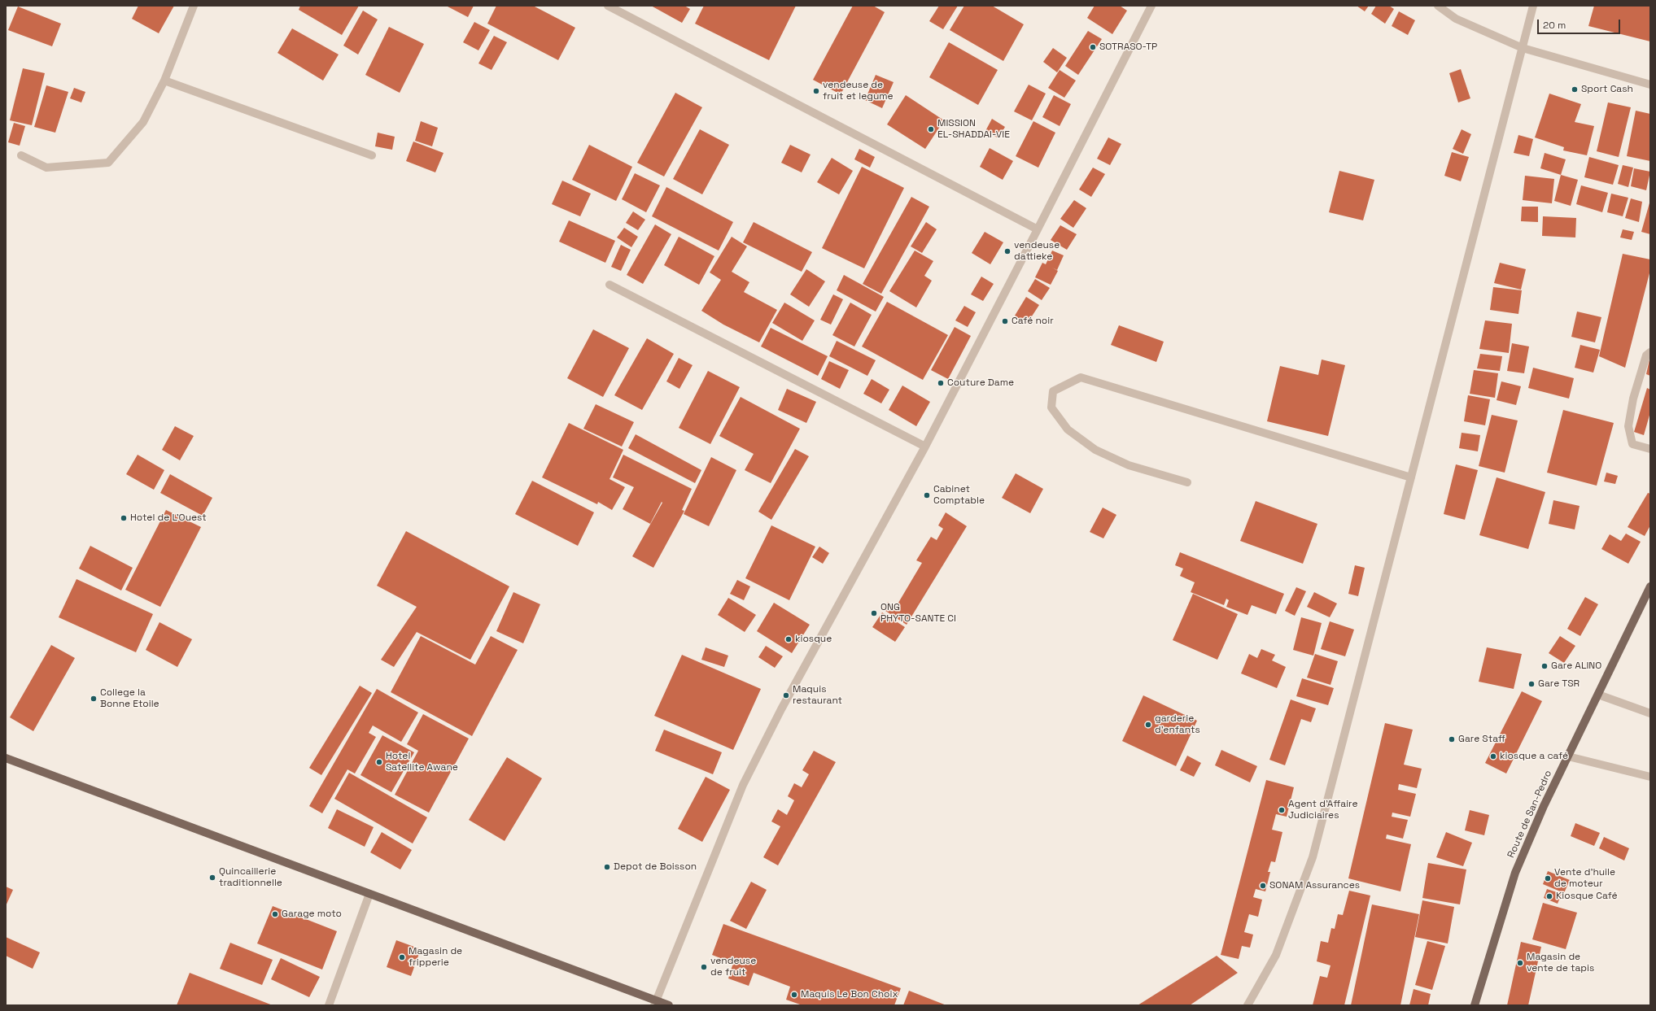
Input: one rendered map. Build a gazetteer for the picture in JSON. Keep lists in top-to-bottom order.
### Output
{
  "streets": {
    "main road": ["Route de San-Pedro"]
  },
  "places": [
    "SOTRASO-TP",
    "Sport Cash",
    "vendeuse de fruit et legume",
    "MISSION EL-SHADDAI-VIE",
    "vendeuse dattieke",
    "Café noir",
    "Couture Dame",
    "Cabinet Comptable",
    "Hotel de L'Ouest",
    "ONG PHYTO-SANTE CI",
    "kiosque",
    "Gare ALINO",
    "Gare TSR",
    "Maquis restaurant",
    "College la Bonne Etoile",
    "garderie d'enfants",
    "Gare Staff",
    "kiosque a café",
    "Hotel Satellite Awane",
    "Agent d'Affaire Judiciaires",
    "Depot de Boisson",
    "Quincaillerie traditionnelle",
    "Vente d'huile de moteur",
    "SONAM Assurances",
    "Kiosque Café",
    "Garage moto",
    "Magasin de fripperie",
    "Magasin de vente de tapis",
    "vendeuse de fruit",
    "Maquis Le Bon Choix"
  ],
  "scale_bar": "20 m"
}
